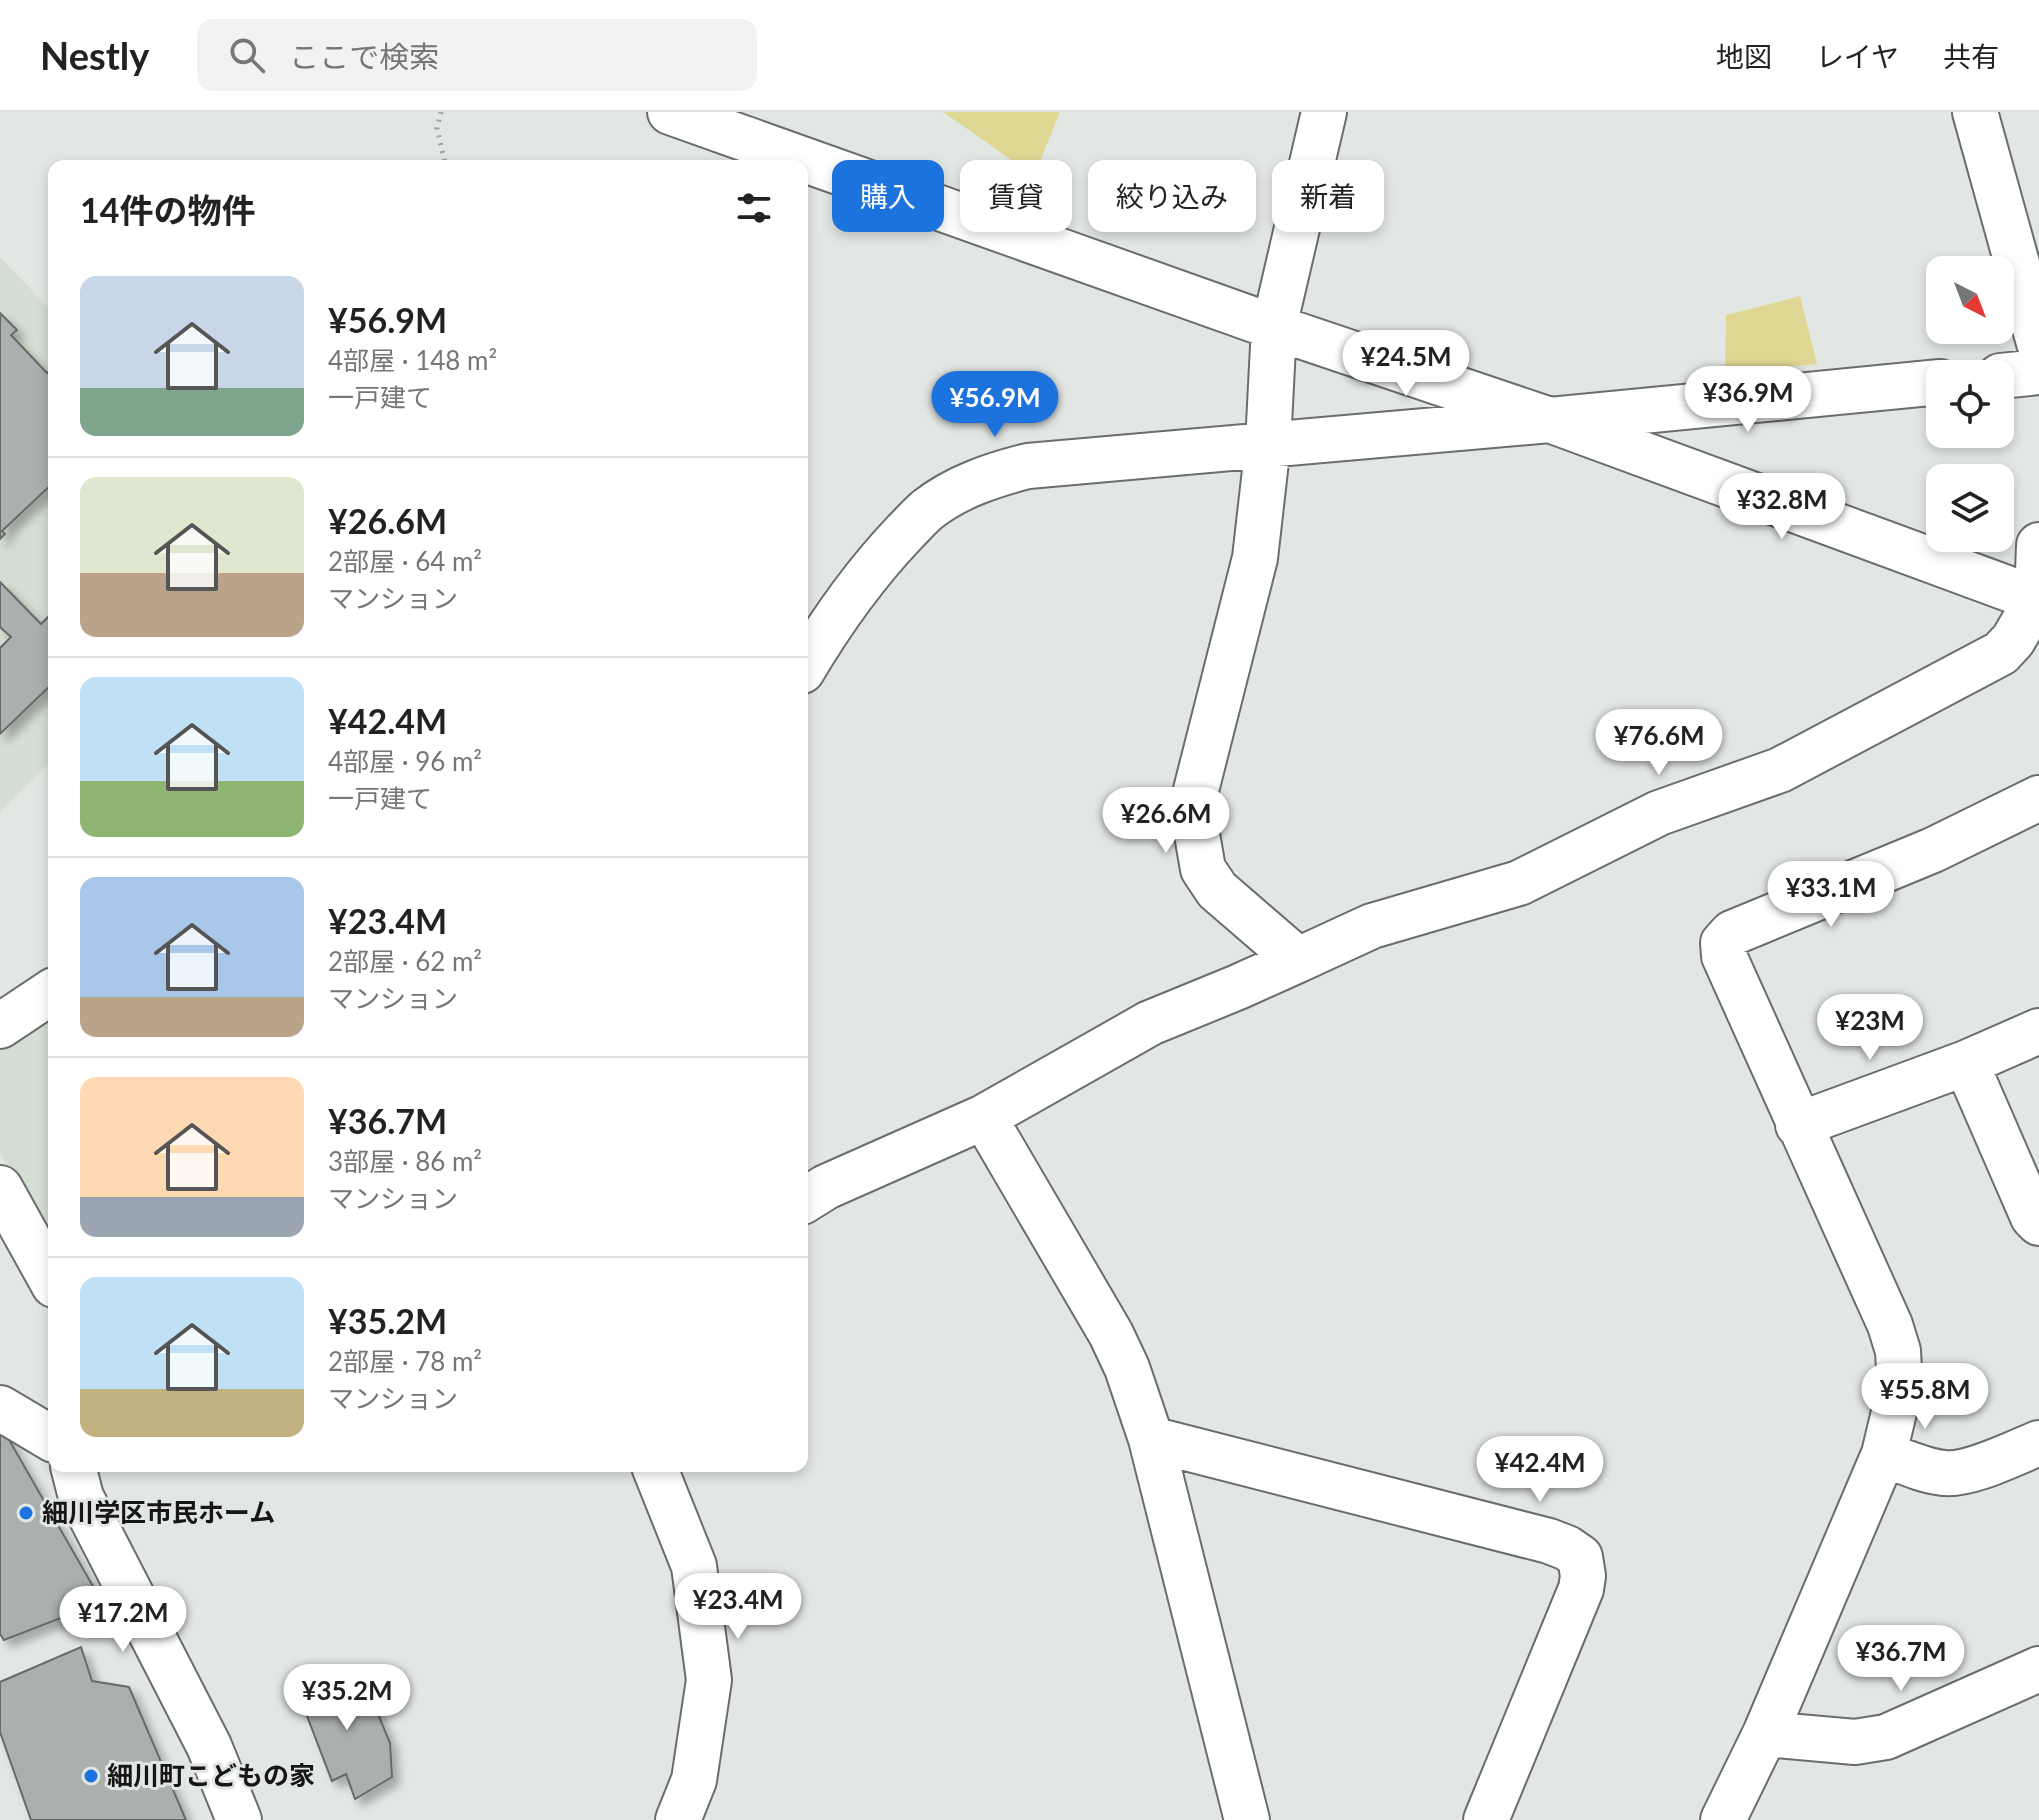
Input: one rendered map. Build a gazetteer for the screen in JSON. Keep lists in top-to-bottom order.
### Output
{
  "places": ["細川学区市民ホーム", "細川町こどもの家"],
  "north": "bottom right",
  "page": {
    "header": "Nestly",
    "search": "ここで検索",
    "nav": ["地図", "レイヤ", "共有"],
    "chip": [
      "購入",
      "賃貸",
      "絞り込み",
      "新着"
    ],
    "heading": "14件の物件",
    "list": [
      {
        "name": "¥56.9M",
        "note": "4部屋 · 148 m² · 一戸建て"
      },
      {
        "name": "¥26.6M",
        "note": "2部屋 · 64 m² · マンション"
      },
      {
        "name": "¥42.4M",
        "note": "4部屋 · 96 m² · 一戸建て"
      },
      {
        "name": "¥23.4M",
        "note": "2部屋 · 62 m² · マンション"
      },
      {
        "name": "¥36.7M",
        "note": "3部屋 · 86 m² · マンション"
      },
      {
        "name": "¥35.2M",
        "note": "2部屋 · 78 m² · マンション"
      }
    ],
    "price": [
      "¥24.5M",
      "¥36.9M",
      "¥56.9M",
      "¥32.8M",
      "¥76.6M",
      "¥26.6M",
      "¥33.1M",
      "¥23M",
      "¥55.8M",
      "¥42.4M",
      "¥23.4M",
      "¥17.2M",
      "¥36.7M",
      "¥35.2M"
    ]
  }
}
